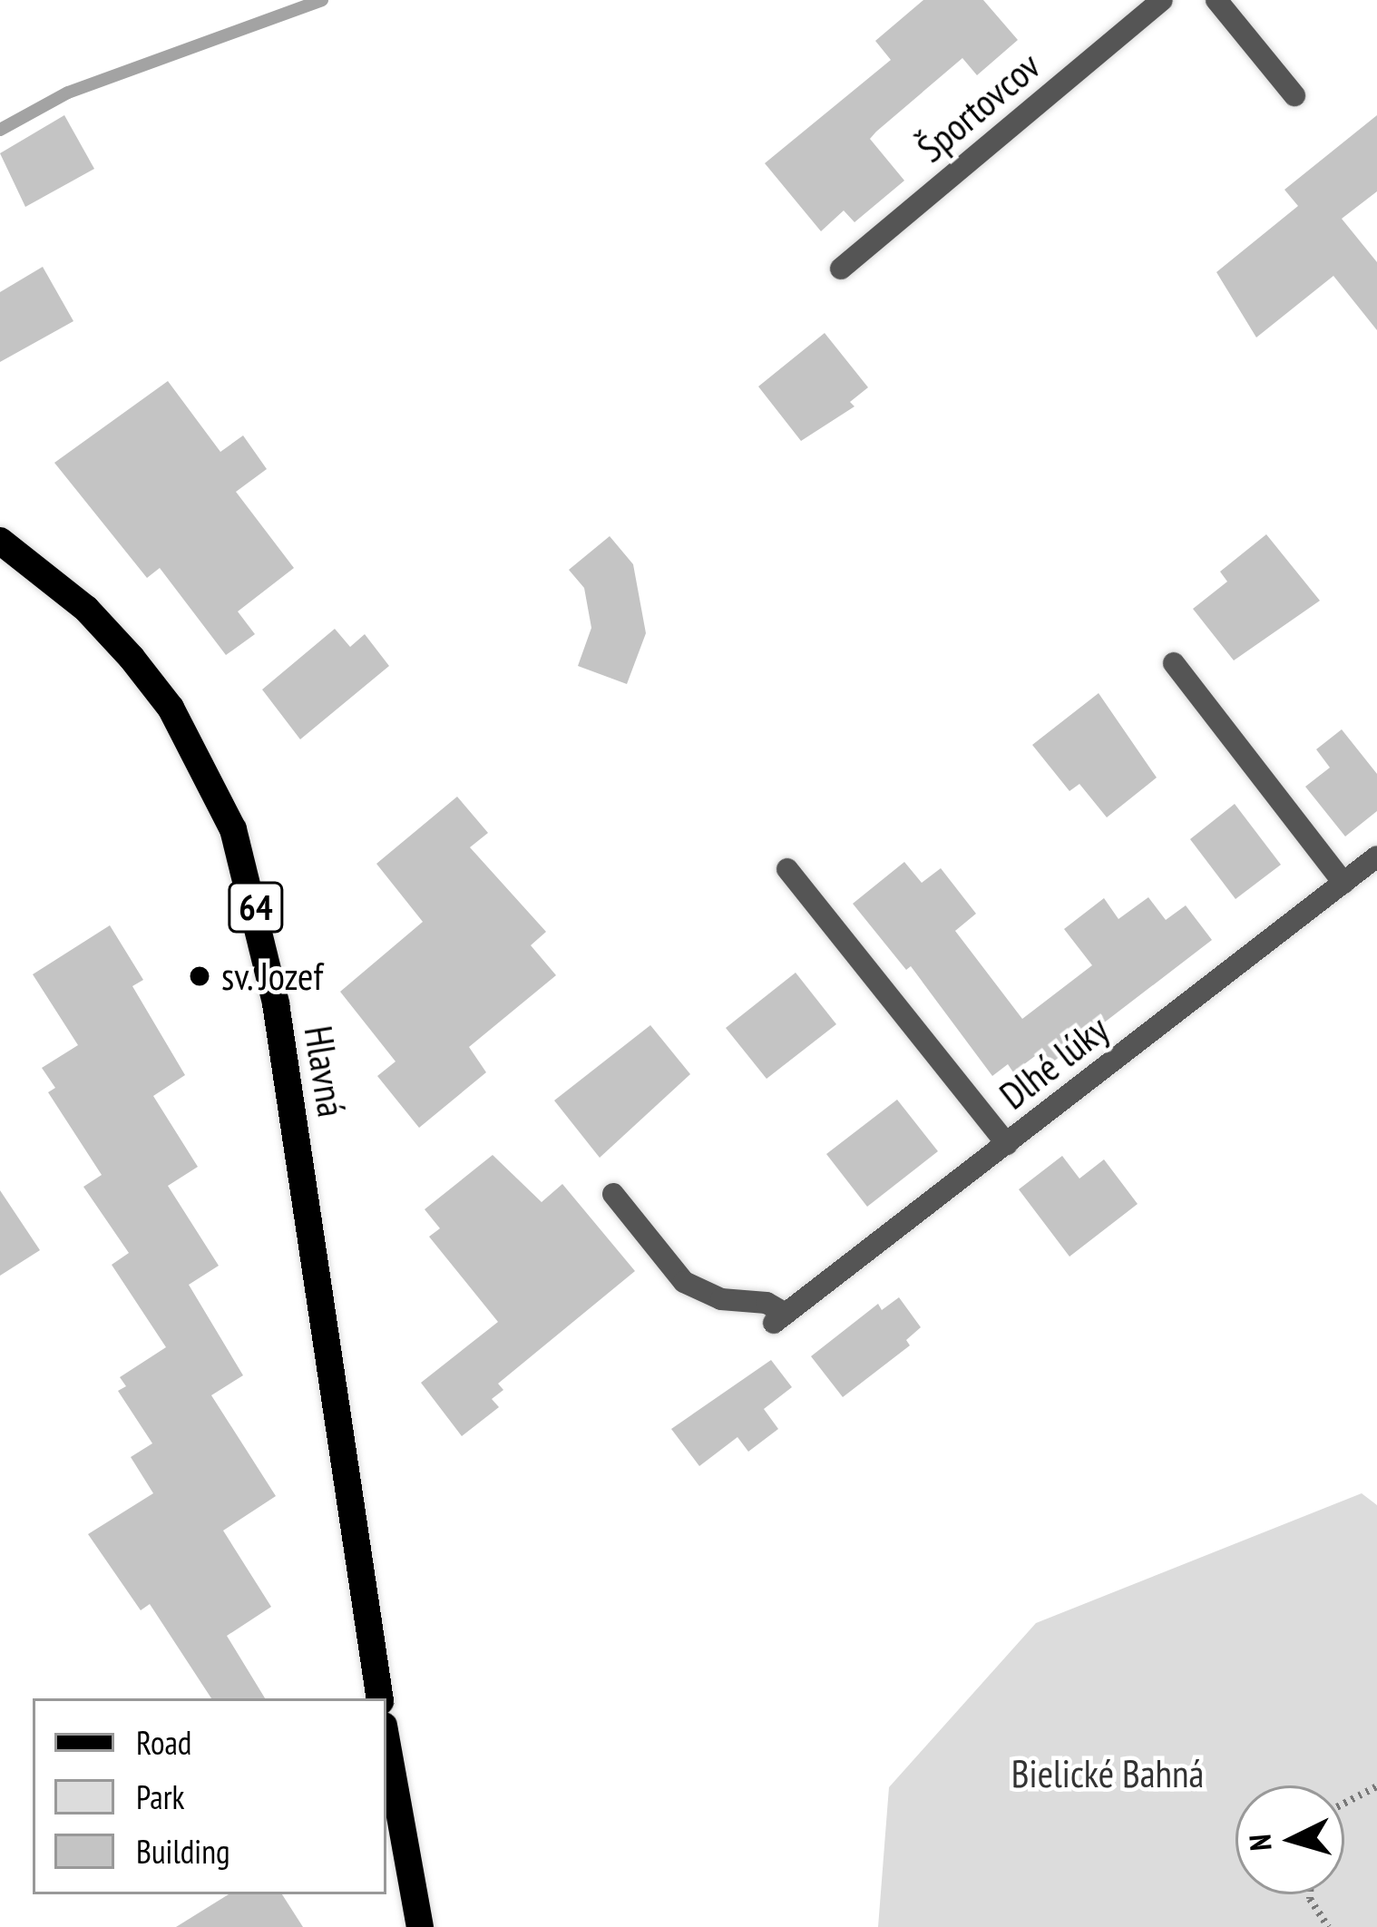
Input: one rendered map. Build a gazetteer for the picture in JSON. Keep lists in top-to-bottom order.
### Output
{
  "streets": {
    "main road": ["64", "Hlavná"],
    "street": ["Športovcov", "Dlhé lúky"]
  },
  "parks": ["Bielické Bahná"],
  "places": ["sv. Jozef"],
  "legend": ["Road", "Park", "Building"],
  "north": "left"
}
